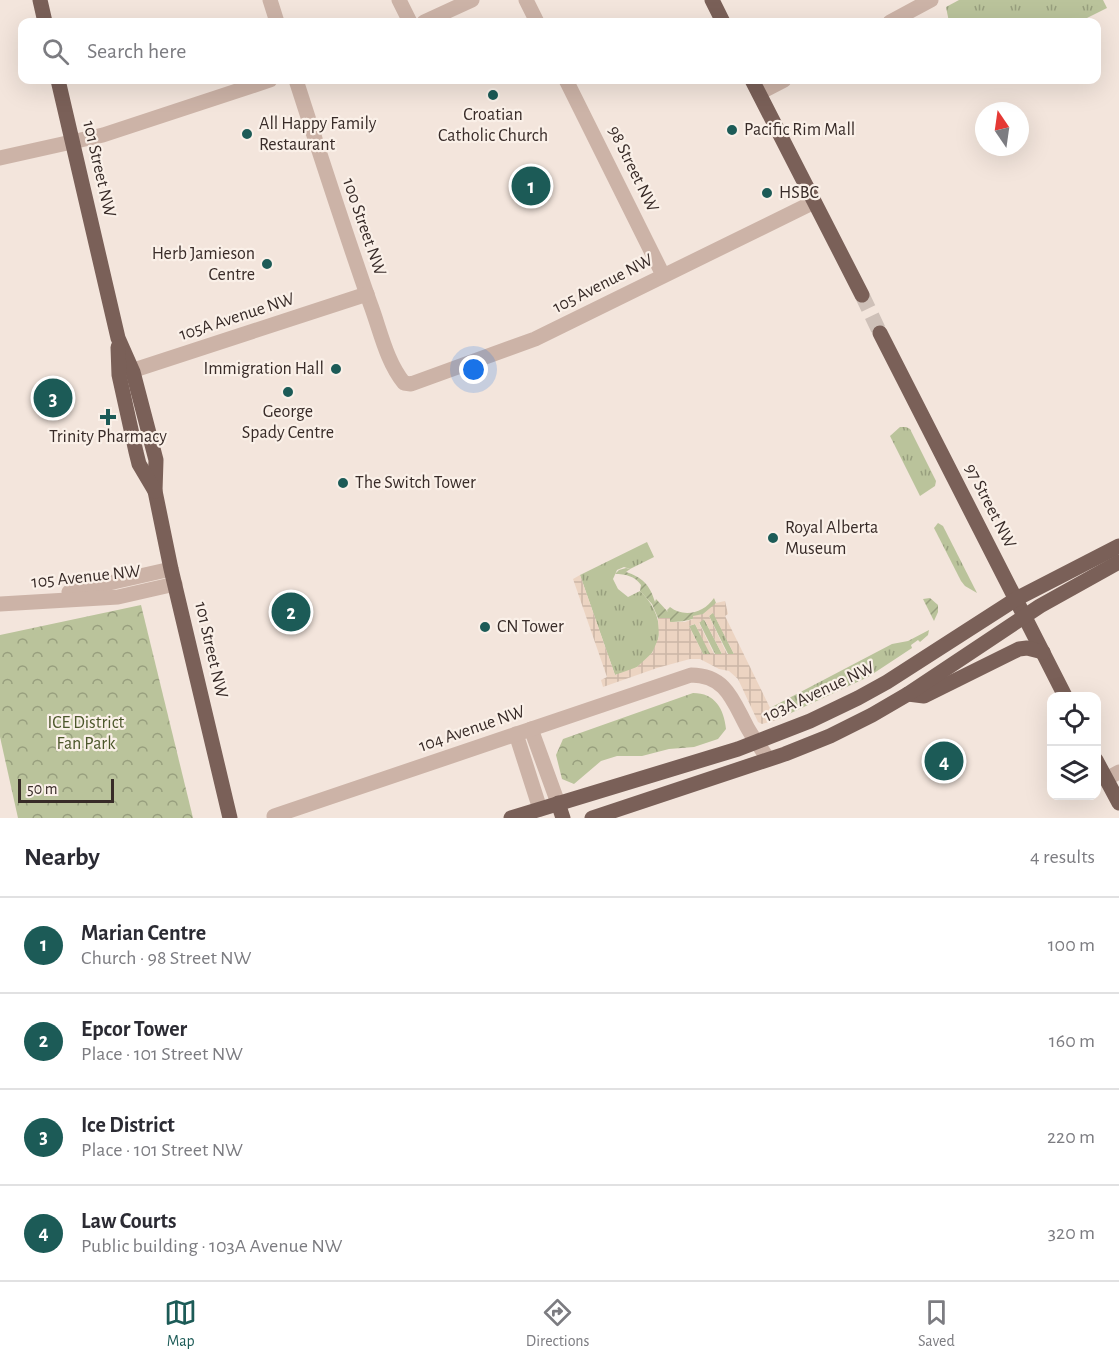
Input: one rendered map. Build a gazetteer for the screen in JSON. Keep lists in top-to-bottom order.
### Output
{
  "streets": {
    "main road": ["101 Street NW", "97 Street NW", "103A Avenue NW"],
    "street": [
      "98 Street NW",
      "100 Street NW",
      "105 Avenue NW",
      "105A Avenue NW",
      "104 Avenue NW"
    ]
  },
  "crossings": [
    ["101 Street NW", "105 Avenue NW"],
    ["101 Street NW", "105A Avenue NW"],
    ["98 Street NW", "105 Avenue NW"],
    ["100 Street NW", "105 Avenue NW"],
    ["100 Street NW", "105A Avenue NW"],
    ["97 Street NW", "103A Avenue NW"],
    ["103A Avenue NW", "104 Avenue NW"]
  ],
  "parks": ["ICE District Fan Park"],
  "places": {
    "other": [
      "Croatian Catholic Church",
      "Pacific Rim Mall",
      "All Happy Family Restaurant",
      "HSBC",
      "Herb Jamieson Centre",
      "Immigration Hall",
      "George Spady Centre",
      "The Switch Tower",
      "Royal Alberta Museum",
      "CN Tower"
    ],
    "health": ["Trinity Pharmacy"]
  },
  "scale_bar": "50 m",
  "north": "top",
  "page": {
    "search": "Search here",
    "pins": [
      "1",
      "3",
      "2",
      "4"
    ],
    "scale": "50 m",
    "heading": ["Nearby", "4 results"],
    "list": [
      {
        "mark": "1",
        "name": "Marian Centre",
        "note": "Church · 98 Street NW",
        "value": "100 m"
      },
      {
        "mark": "2",
        "name": "Epcor Tower",
        "note": "Place · 101 Street NW",
        "value": "160 m"
      },
      {
        "mark": "3",
        "name": "Ice District",
        "note": "Place · 101 Street NW",
        "value": "220 m"
      },
      {
        "mark": "4",
        "name": "Law Courts",
        "note": "Public building · 103A Avenue NW",
        "value": "320 m"
      }
    ],
    "nav": ["Map", "Directions", "Saved"]
  }
}
